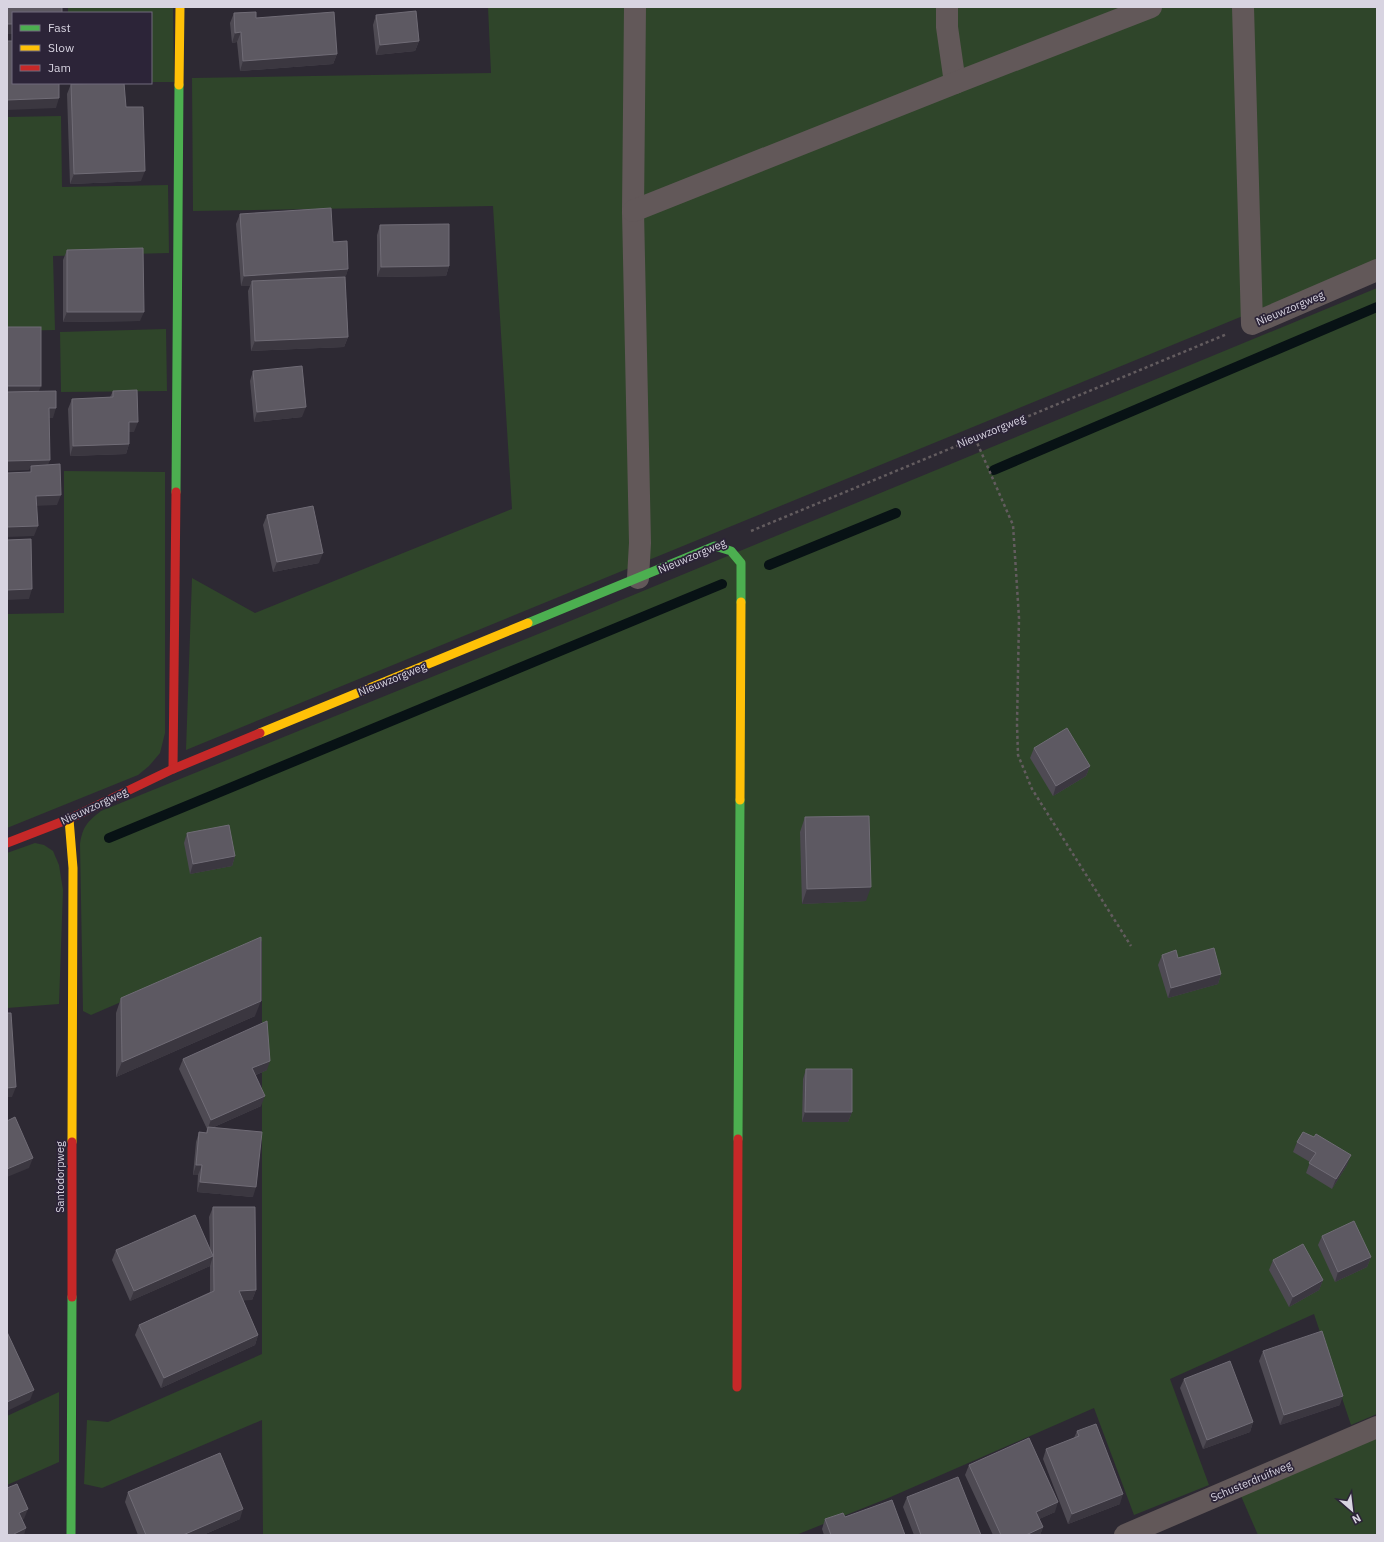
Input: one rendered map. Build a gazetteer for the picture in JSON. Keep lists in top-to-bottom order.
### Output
{
  "streets": {
    "street": ["Nieuwzorgweg", "Santodorpweg", "Schusterdruifweg"]
  },
  "crossings": [
    ["Nieuwzorgweg", "Santodorpweg"]
  ],
  "legend": ["Fast", "Slow", "Jam"],
  "north": "bottom right"
}
